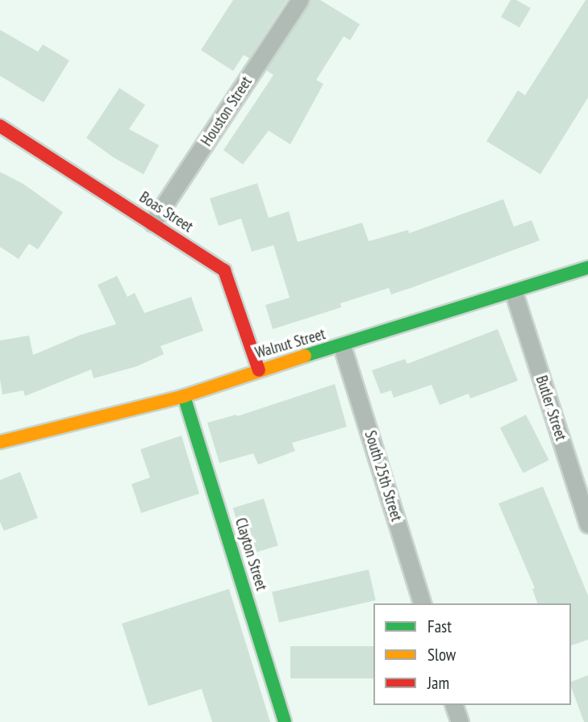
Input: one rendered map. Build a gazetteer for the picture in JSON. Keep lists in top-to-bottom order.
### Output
{
  "streets": {
    "street": [
      "Houston Street",
      "Boas Street",
      "Walnut Street",
      "Butler Street",
      "South 25th Street",
      "Clayton Street"
    ]
  },
  "crossings": [
    ["Houston Street", "Boas Street"],
    ["Boas Street", "Walnut Street"],
    ["Walnut Street", "Butler Street"],
    ["Walnut Street", "South 25th Street"],
    ["Walnut Street", "Clayton Street"]
  ],
  "legend": ["Fast", "Slow", "Jam"]
}
